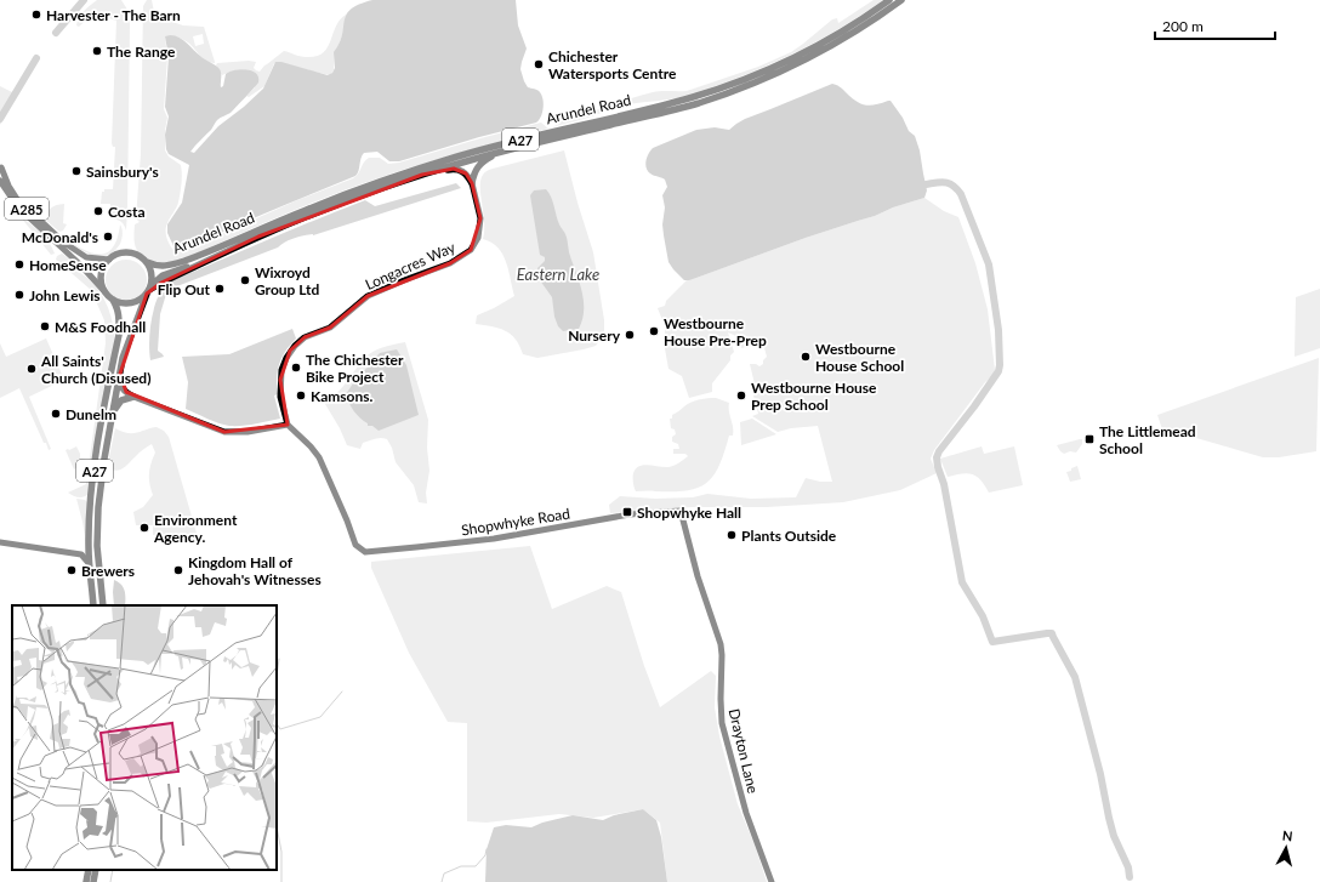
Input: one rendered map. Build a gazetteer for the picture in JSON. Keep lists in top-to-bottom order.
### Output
{
  "streets": {
    "highway": ["Arundel Road", "A27"],
    "main road": [
      "A285",
      "Longacres Way",
      "Shopwhyke Road",
      "Drayton Lane"
    ]
  },
  "crossings": [
    ["Arundel Road", "A27"],
    ["Arundel Road", "A285"],
    ["A27", "A285"],
    ["Longacres Way", "Shopwhyke Road"],
    ["Shopwhyke Road", "Drayton Lane"]
  ],
  "water": ["Eastern Lake"],
  "places": {
    "other": [
      "Harvester - The Barn",
      "The Range",
      "Chichester Watersports Centre",
      "Sainsbury's",
      "Costa",
      "McDonald's",
      "HomeSense",
      "Wixroyd Group Ltd",
      "Flip Out",
      "John Lewis",
      "M&S Foodhall",
      "Westbourne House Pre-Prep",
      "Nursery",
      "Westbourne House School",
      "The Chichester Bike Project",
      "All Saints' Church (Disused)",
      "Kamsons.",
      "Westbourne House Prep School",
      "Dunelm",
      "Environment Agency.",
      "Plants Outside",
      "Brewers",
      "Kingdom Hall of Jehovah's Witnesses"
    ],
    "transit": ["The Littlemead School", "Shopwhyke Hall"]
  },
  "scale_bar": "200 m",
  "north": "top"
}
